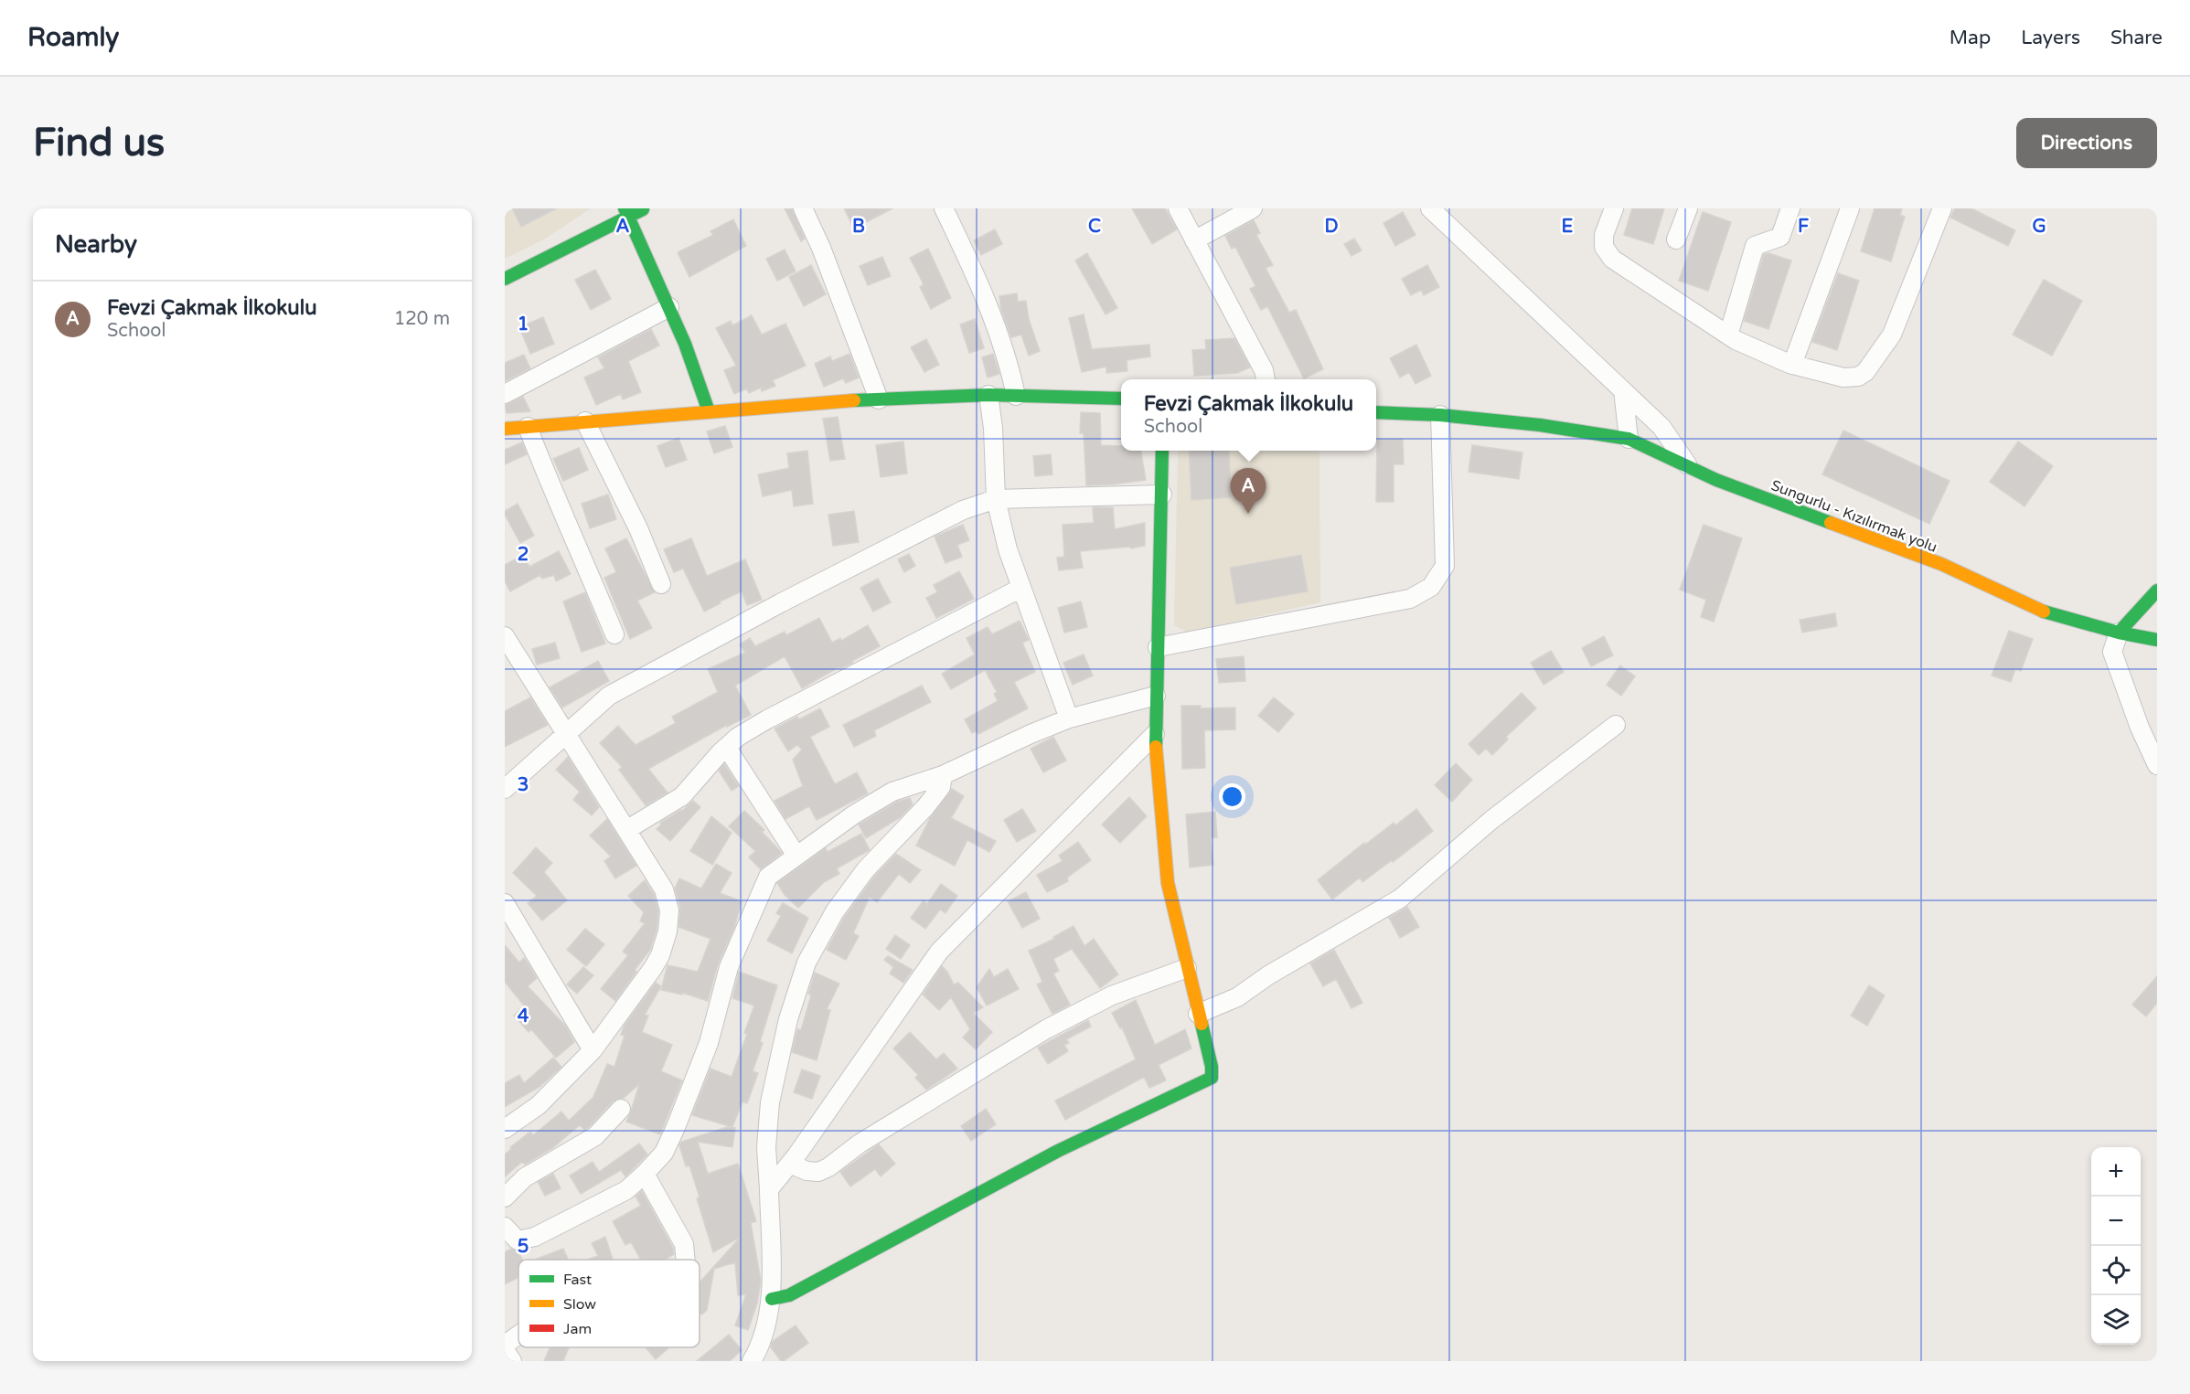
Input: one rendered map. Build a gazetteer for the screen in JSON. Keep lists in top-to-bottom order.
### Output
{
  "streets": {
    "street": ["Sungurlu - Kızılırmak yolu"]
  },
  "legend": ["Fast", "Slow", "Jam"],
  "page": {
    "header": "Roamly",
    "nav": ["Map", "Layers", "Share"],
    "buttons": "Directions",
    "title": "Find us",
    "heading": "Nearby",
    "list": [
      {
        "mark": "A",
        "name": "Fevzi Çakmak İlkokulu",
        "note": "School",
        "value": "120 m"
      }
    ],
    "popup": ["Fevzi Çakmak İlkokulu", "School"],
    "pins": "A",
    "map_buttons": ["+", "−"]
  },
  "grid": {
    "columns": [
      "A",
      "B",
      "C",
      "D",
      "E",
      "F",
      "G"
    ],
    "rows": [
      "1",
      "2",
      "3",
      "4",
      "5"
    ]
  }
}
